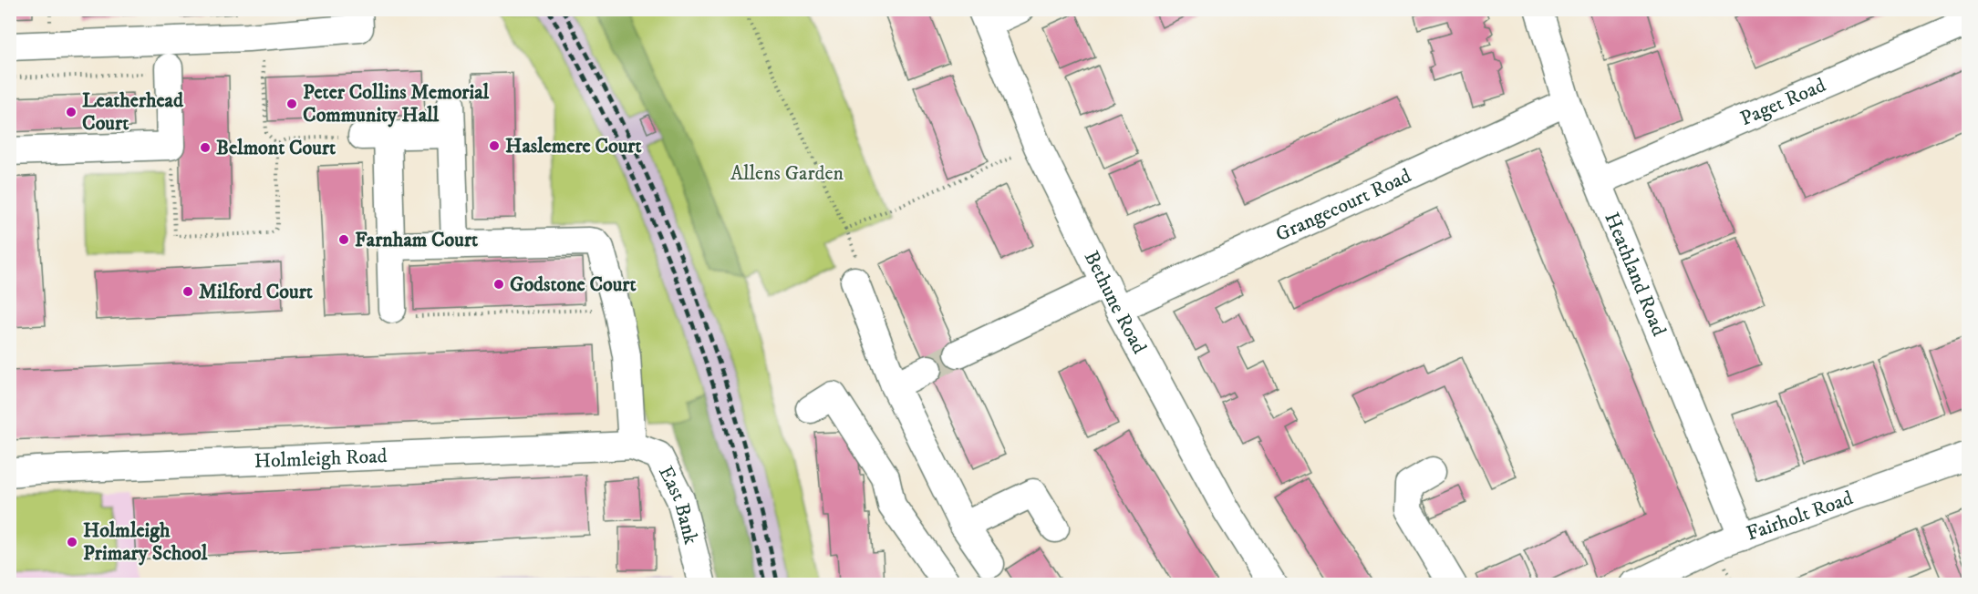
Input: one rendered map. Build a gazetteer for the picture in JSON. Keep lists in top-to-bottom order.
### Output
{
  "streets": {
    "street": [
      "Paget Road",
      "Grangecourt Road",
      "Heathland Road",
      "Bethune Road",
      "Holmleigh Road",
      "East Bank",
      "Fairholt Road"
    ]
  },
  "crossings": [
    ["Paget Road", "Heathland Road"],
    ["Grangecourt Road", "Heathland Road"],
    ["Grangecourt Road", "Bethune Road"],
    ["Heathland Road", "Fairholt Road"],
    ["Holmleigh Road", "East Bank"]
  ],
  "parks": ["Allens Garden"],
  "places": [
    "Peter Collins Memorial Community Hall",
    "Leatherhead Court",
    "Haslemere Court",
    "Belmont Court",
    "Farnham Court",
    "Godstone Court",
    "Milford Court",
    "Holmleigh Primary School"
  ]
}
